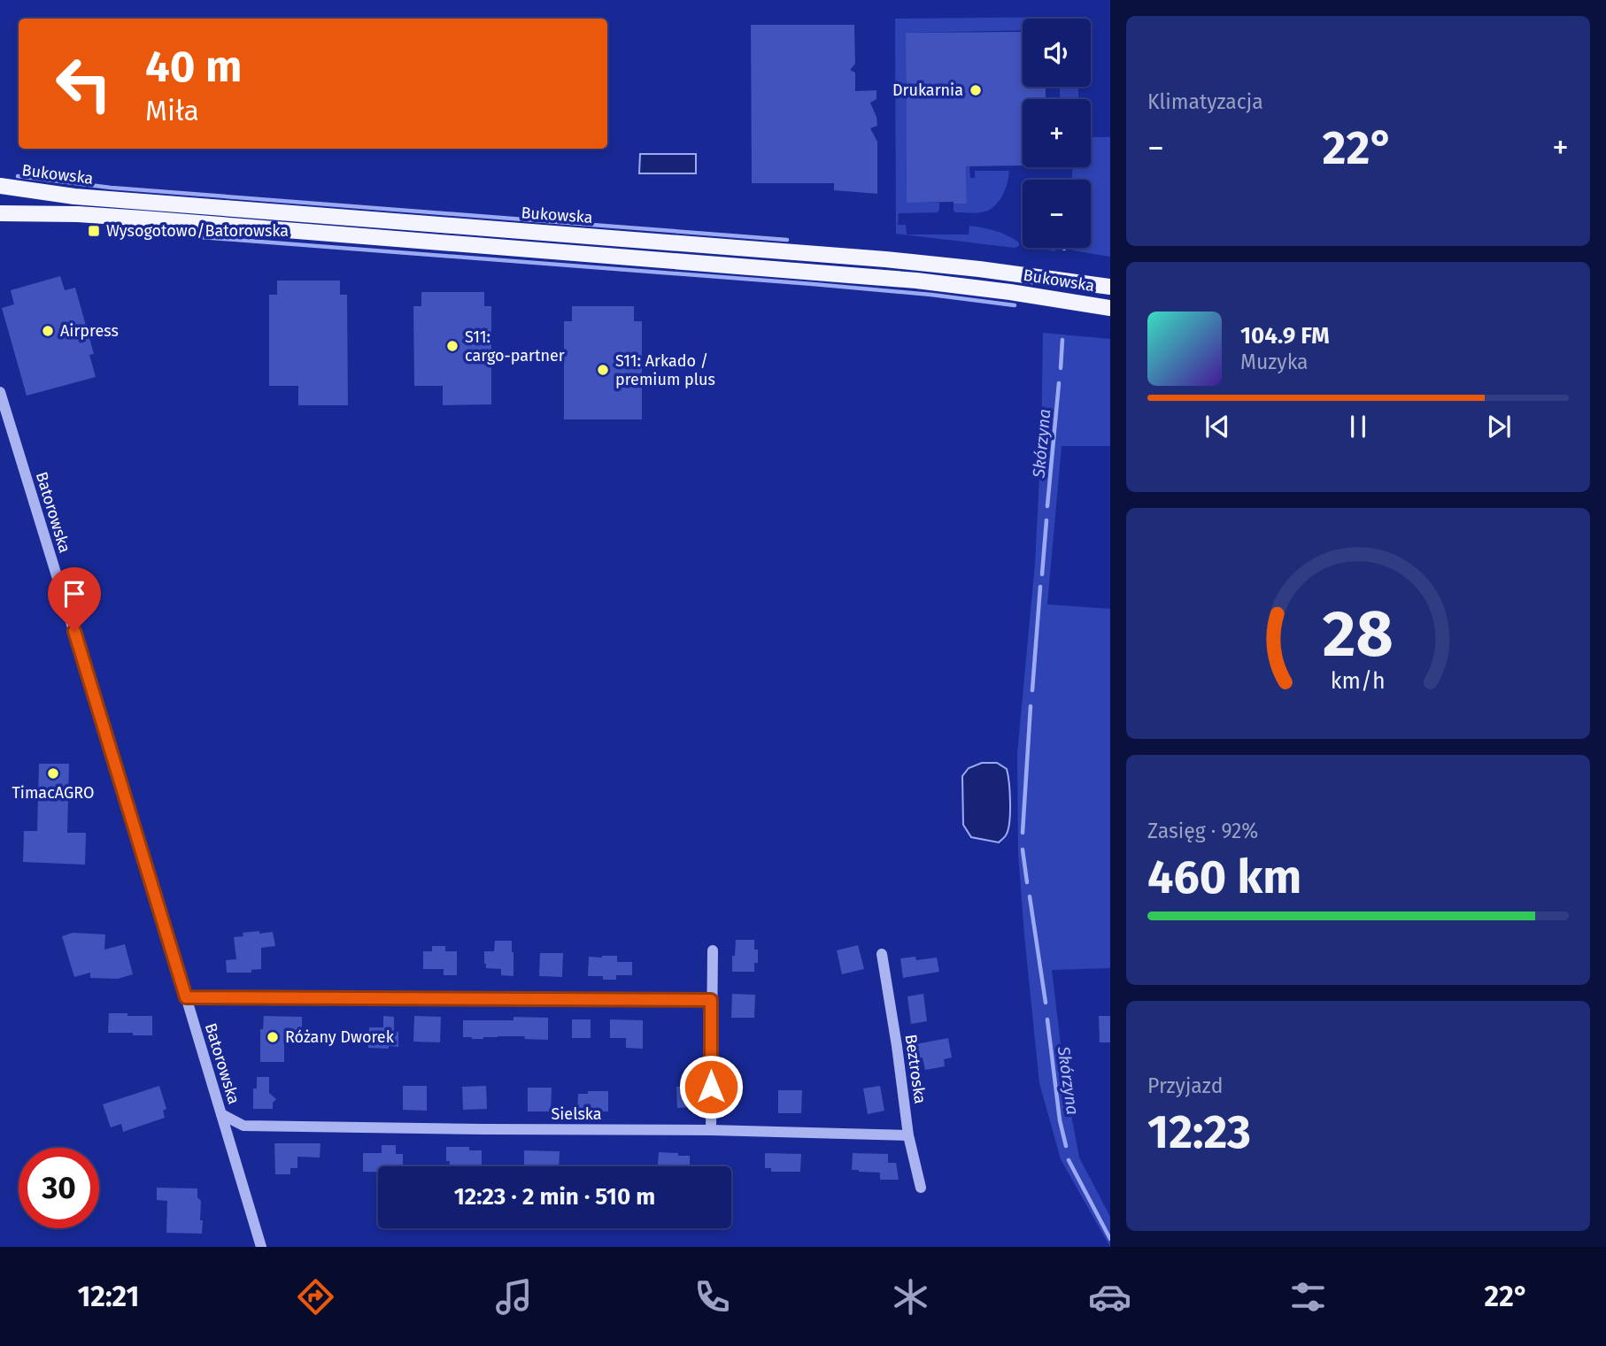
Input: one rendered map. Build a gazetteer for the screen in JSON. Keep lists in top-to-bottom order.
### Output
{
  "streets": {
    "main road": ["Bukowska"],
    "street": ["Batorowska", "Beztroska", "Sielska"]
  },
  "crossings": [
    ["Batorowska", "Sielska"],
    ["Beztroska", "Sielska"]
  ],
  "water": ["Skórzyna"],
  "places": {
    "other": [
      "Drukarnia",
      "Airpress",
      "S11: cargo-partner",
      "S11: Arkado / premium plus",
      "TimacAGRO",
      "Różany Dworek"
    ],
    "transit": ["Wysogotowo/Batorowska"]
  },
  "page": {
    "tile": [
      "Klimatyzacja",
      ["Zasięg · 92%", "460 km"],
      ["Przyjazd", "12:23"]
    ],
    "map_buttons": ["+", "−"],
    "turn": ["40 m", "Miła"],
    "heat": ["−", "22°", "+"],
    "song": ["104.9 FM", "Muzyka"],
    "limit": "30",
    "trip": "12:23 · 2 min · 510 m",
    "tabs": ["12:21", "22°"],
    "gauge": ["28", "km/h"]
  }
}
